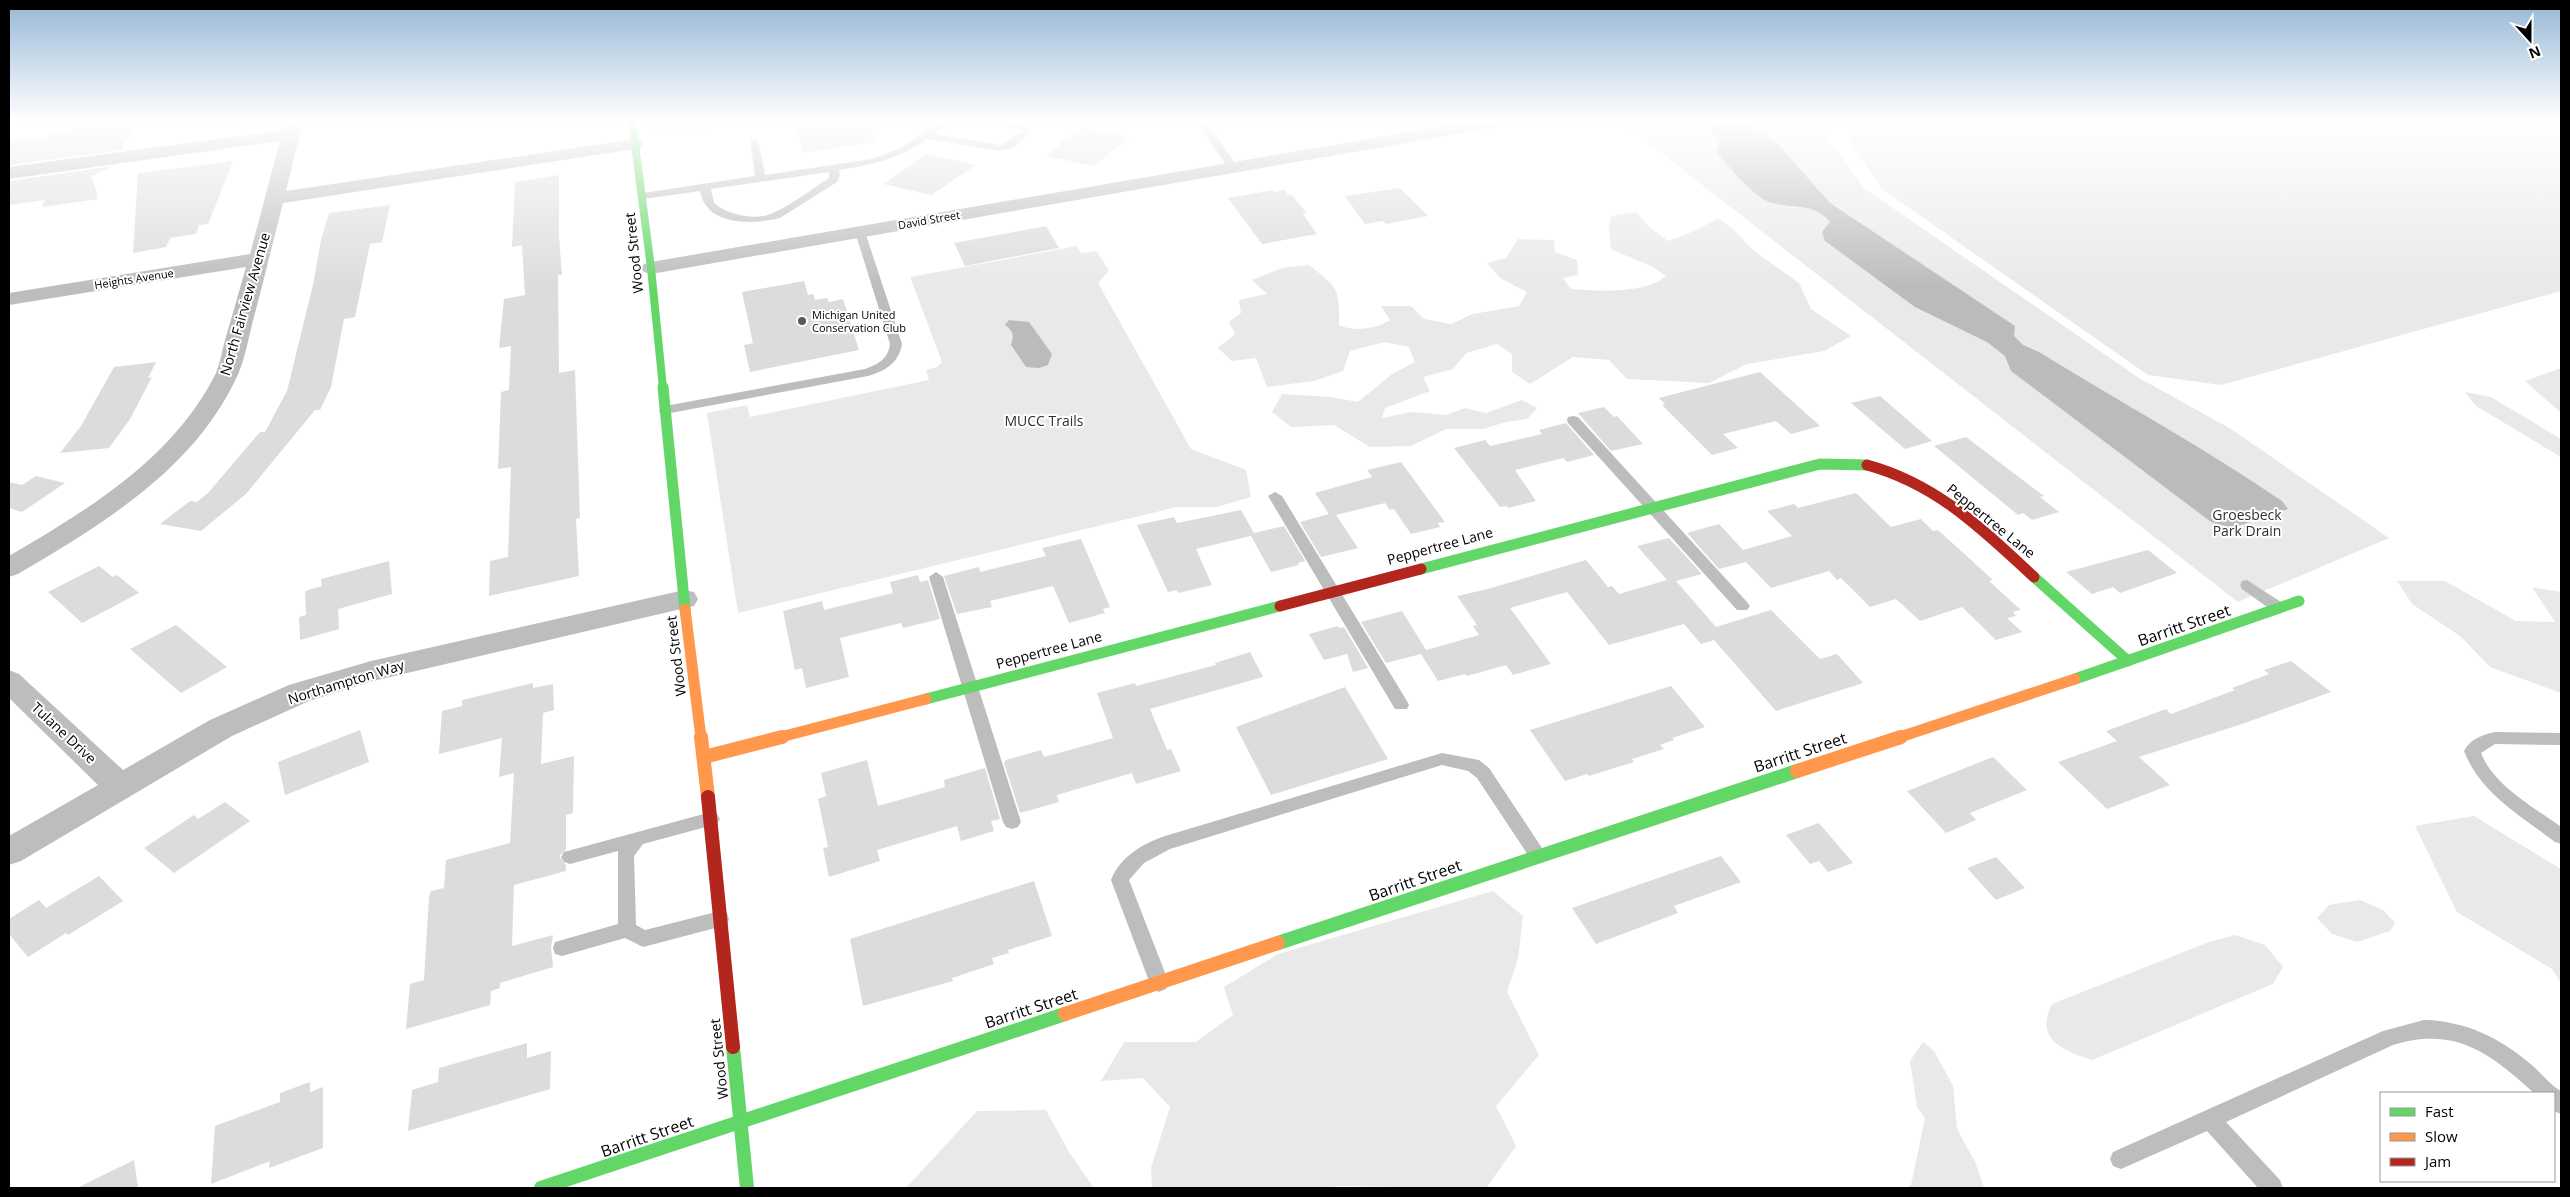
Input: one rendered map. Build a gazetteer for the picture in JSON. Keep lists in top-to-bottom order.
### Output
{
  "streets": {
    "street": [
      "David Street",
      "Wood Street",
      "Heights Avenue",
      "North Fairview Avenue",
      "Peppertree Lane",
      "Barritt Street",
      "Northampton Way",
      "Tulane Drive"
    ]
  },
  "crossings": [
    ["David Street", "Wood Street"],
    ["Wood Street", "Peppertree Lane"],
    ["Wood Street", "Barritt Street"],
    ["Wood Street", "Northampton Way"],
    ["Heights Avenue", "North Fairview Avenue"],
    ["Peppertree Lane", "Barritt Street"],
    ["Northampton Way", "Tulane Drive"]
  ],
  "parks": ["MUCC Trails", "Groesbeck Park Drain"],
  "places": ["Michigan United Conservation Club"],
  "legend": ["Fast", "Slow", "Jam"],
  "north": "bottom"
}
